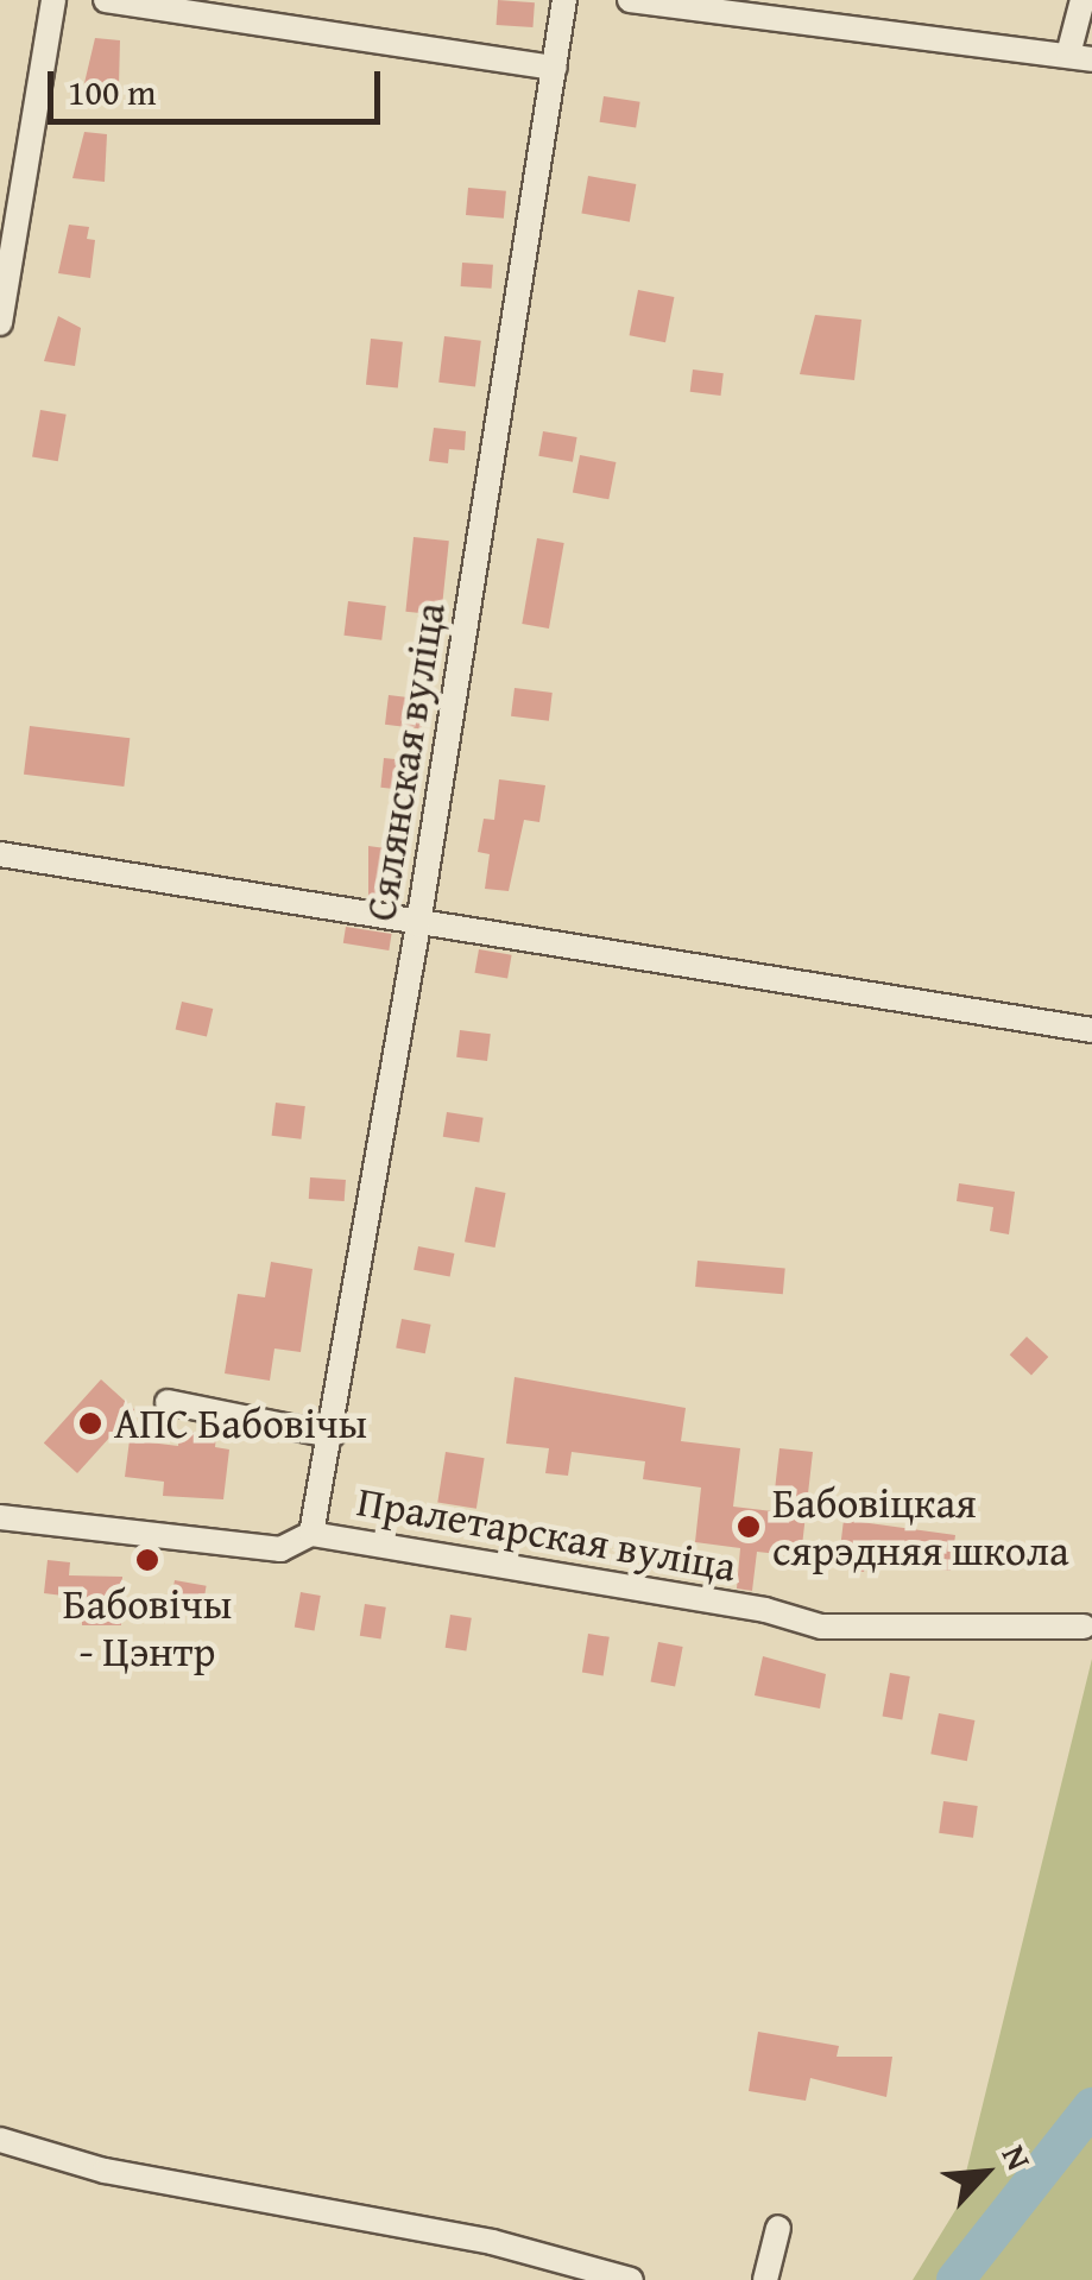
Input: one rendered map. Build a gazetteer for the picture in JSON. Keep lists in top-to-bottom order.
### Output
{
  "streets": {
    "street": ["Сялянская вуліца", "Пралетарская вуліца"]
  },
  "crossings": [
    ["Сялянская вуліца", "Пралетарская вуліца"]
  ],
  "places": ["АПС Бабовічы", "Бабовіцкая сярэдняя школа", "Бабовічы - Цэнтр"],
  "scale_bar": "100 m",
  "north": "top right"
}
